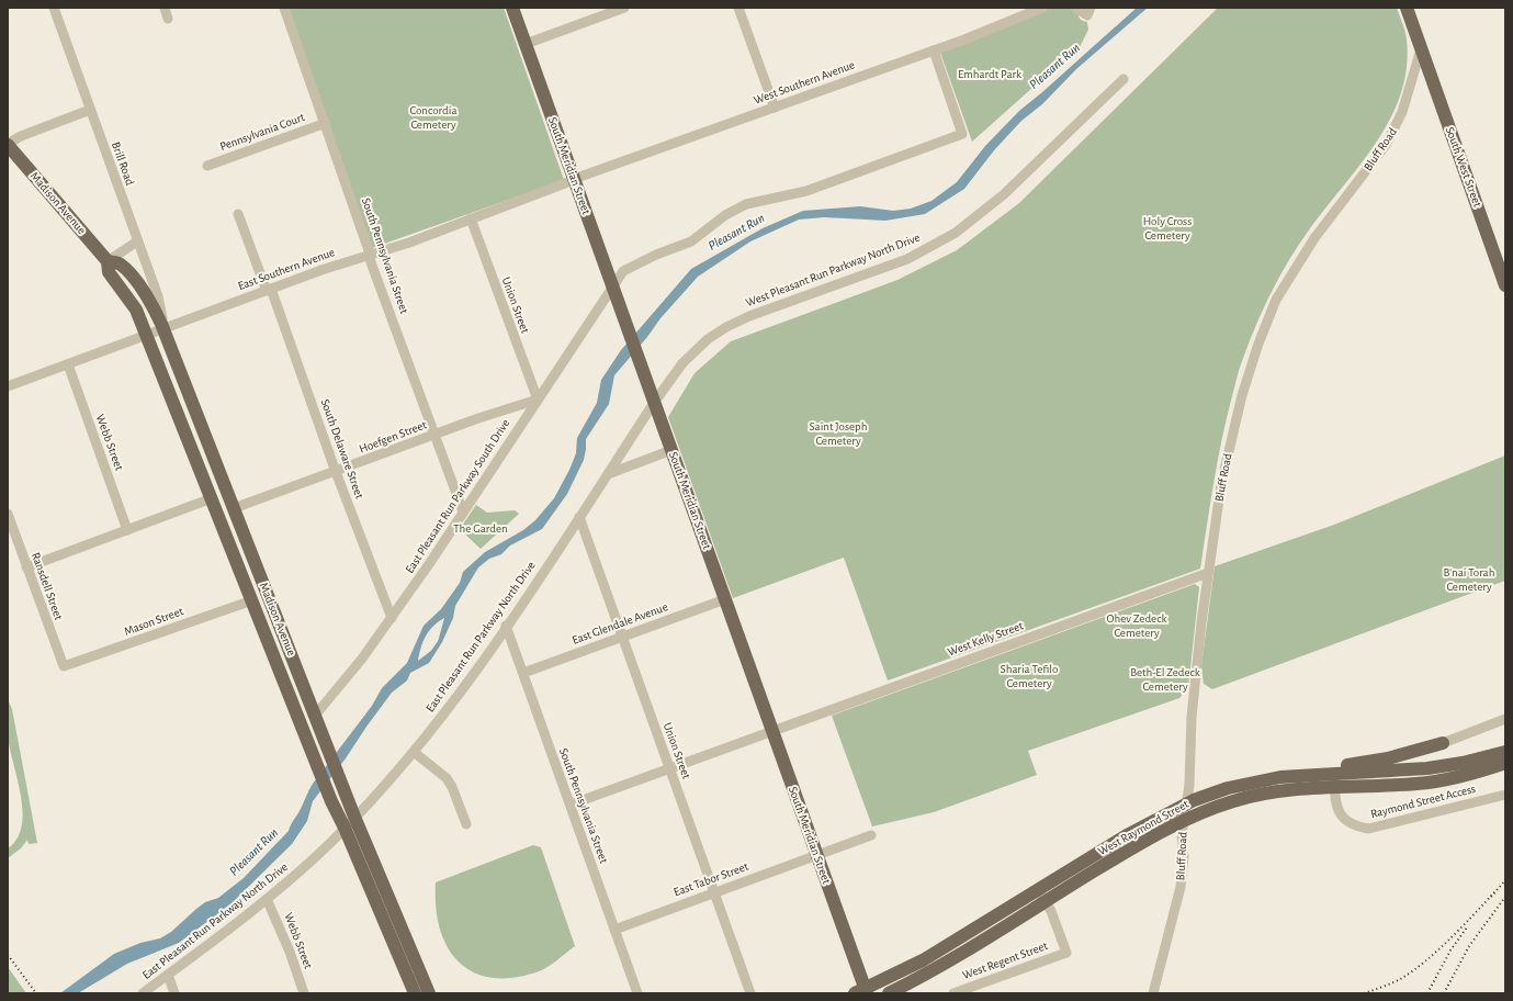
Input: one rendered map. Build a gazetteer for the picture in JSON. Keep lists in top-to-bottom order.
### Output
{
  "streets": {
    "main road": [
      "South Meridian Street",
      "South West Street",
      "Madison Avenue",
      "West Raymond Street"
    ],
    "street": [
      "West Southern Avenue",
      "Pennsylvania Court",
      "Bluff Road",
      "Brill Road",
      "South Pennsylvania Street",
      "East Southern Avenue",
      "West Pleasant Run Parkway North Drive",
      "Union Street",
      "Hoefgen Street",
      "Webb Street",
      "South Delaware Street",
      "East Pleasant Run Parkway South Drive",
      "Ransdell Street",
      "Mason Street",
      "East Glendale Avenue",
      "East Pleasant Run Parkway North Drive",
      "West Kelly Street",
      "Raymond Street Access",
      "East Tabor Street",
      "West Regent Street"
    ]
  },
  "crossings": [
    ["West Southern Avenue", "South Meridian Street"],
    ["West Southern Avenue", "East Southern Avenue"],
    ["West Southern Avenue", "East Pleasant Run Parkway South Drive"],
    ["Pennsylvania Court", "South Pennsylvania Street"],
    ["Bluff Road", "South West Street"],
    ["Bluff Road", "West Kelly Street"],
    ["Bluff Road", "West Raymond Street"],
    ["Brill Road", "Madison Avenue"],
    ["Brill Road", "East Southern Avenue"],
    ["South Meridian Street", "East Southern Avenue"],
    ["South Meridian Street", "West Pleasant Run Parkway North Drive"],
    ["South Meridian Street", "East Pleasant Run Parkway South Drive"],
    ["South Meridian Street", "East Glendale Avenue"],
    ["South Meridian Street", "East Pleasant Run Parkway North Drive"],
    ["South Meridian Street", "West Kelly Street"],
    ["South Meridian Street", "West Raymond Street"],
    ["South Meridian Street", "East Tabor Street"],
    ["Madison Avenue", "East Southern Avenue"],
    ["Madison Avenue", "Hoefgen Street"],
    ["Madison Avenue", "East Pleasant Run Parkway South Drive"],
    ["Madison Avenue", "Mason Street"],
    ["Madison Avenue", "East Pleasant Run Parkway North Drive"],
    ["South Pennsylvania Street", "East Southern Avenue"],
    ["South Pennsylvania Street", "Hoefgen Street"],
    ["South Pennsylvania Street", "East Pleasant Run Parkway South Drive"],
    ["South Pennsylvania Street", "East Glendale Avenue"],
    ["South Pennsylvania Street", "East Pleasant Run Parkway North Drive"],
    ["South Pennsylvania Street", "West Kelly Street"],
    ["South Pennsylvania Street", "East Tabor Street"],
    ["East Southern Avenue", "Union Street"],
    ["East Southern Avenue", "Webb Street"],
    ["East Southern Avenue", "South Delaware Street"],
    ["West Pleasant Run Parkway North Drive", "East Pleasant Run Parkway North Drive"],
    ["Union Street", "Hoefgen Street"],
    ["Union Street", "East Pleasant Run Parkway South Drive"],
    ["Union Street", "East Glendale Avenue"],
    ["Union Street", "East Pleasant Run Parkway North Drive"],
    ["Union Street", "West Kelly Street"],
    ["Union Street", "East Tabor Street"],
    ["Hoefgen Street", "South Delaware Street"],
    ["Hoefgen Street", "East Pleasant Run Parkway South Drive"],
    ["Webb Street", "East Pleasant Run Parkway North Drive"],
    ["South Delaware Street", "East Pleasant Run Parkway South Drive"],
    ["Ransdell Street", "Mason Street"],
    ["Raymond Street Access", "West Raymond Street"],
    ["West Raymond Street", "West Regent Street"]
  ],
  "water": ["Pleasant Run"],
  "parks": [
    "Emhardt Park",
    "Concordia Cemetery",
    "Holy Cross Cemetery",
    "Saint Joseph Cemetery",
    "The Garden",
    "B'nai Torah Cemetery",
    "Ohev Zedeck Cemetery",
    "Sharia Tefilo Cemetery",
    "Beth-El Zedeck Cemetery"
  ]
}
